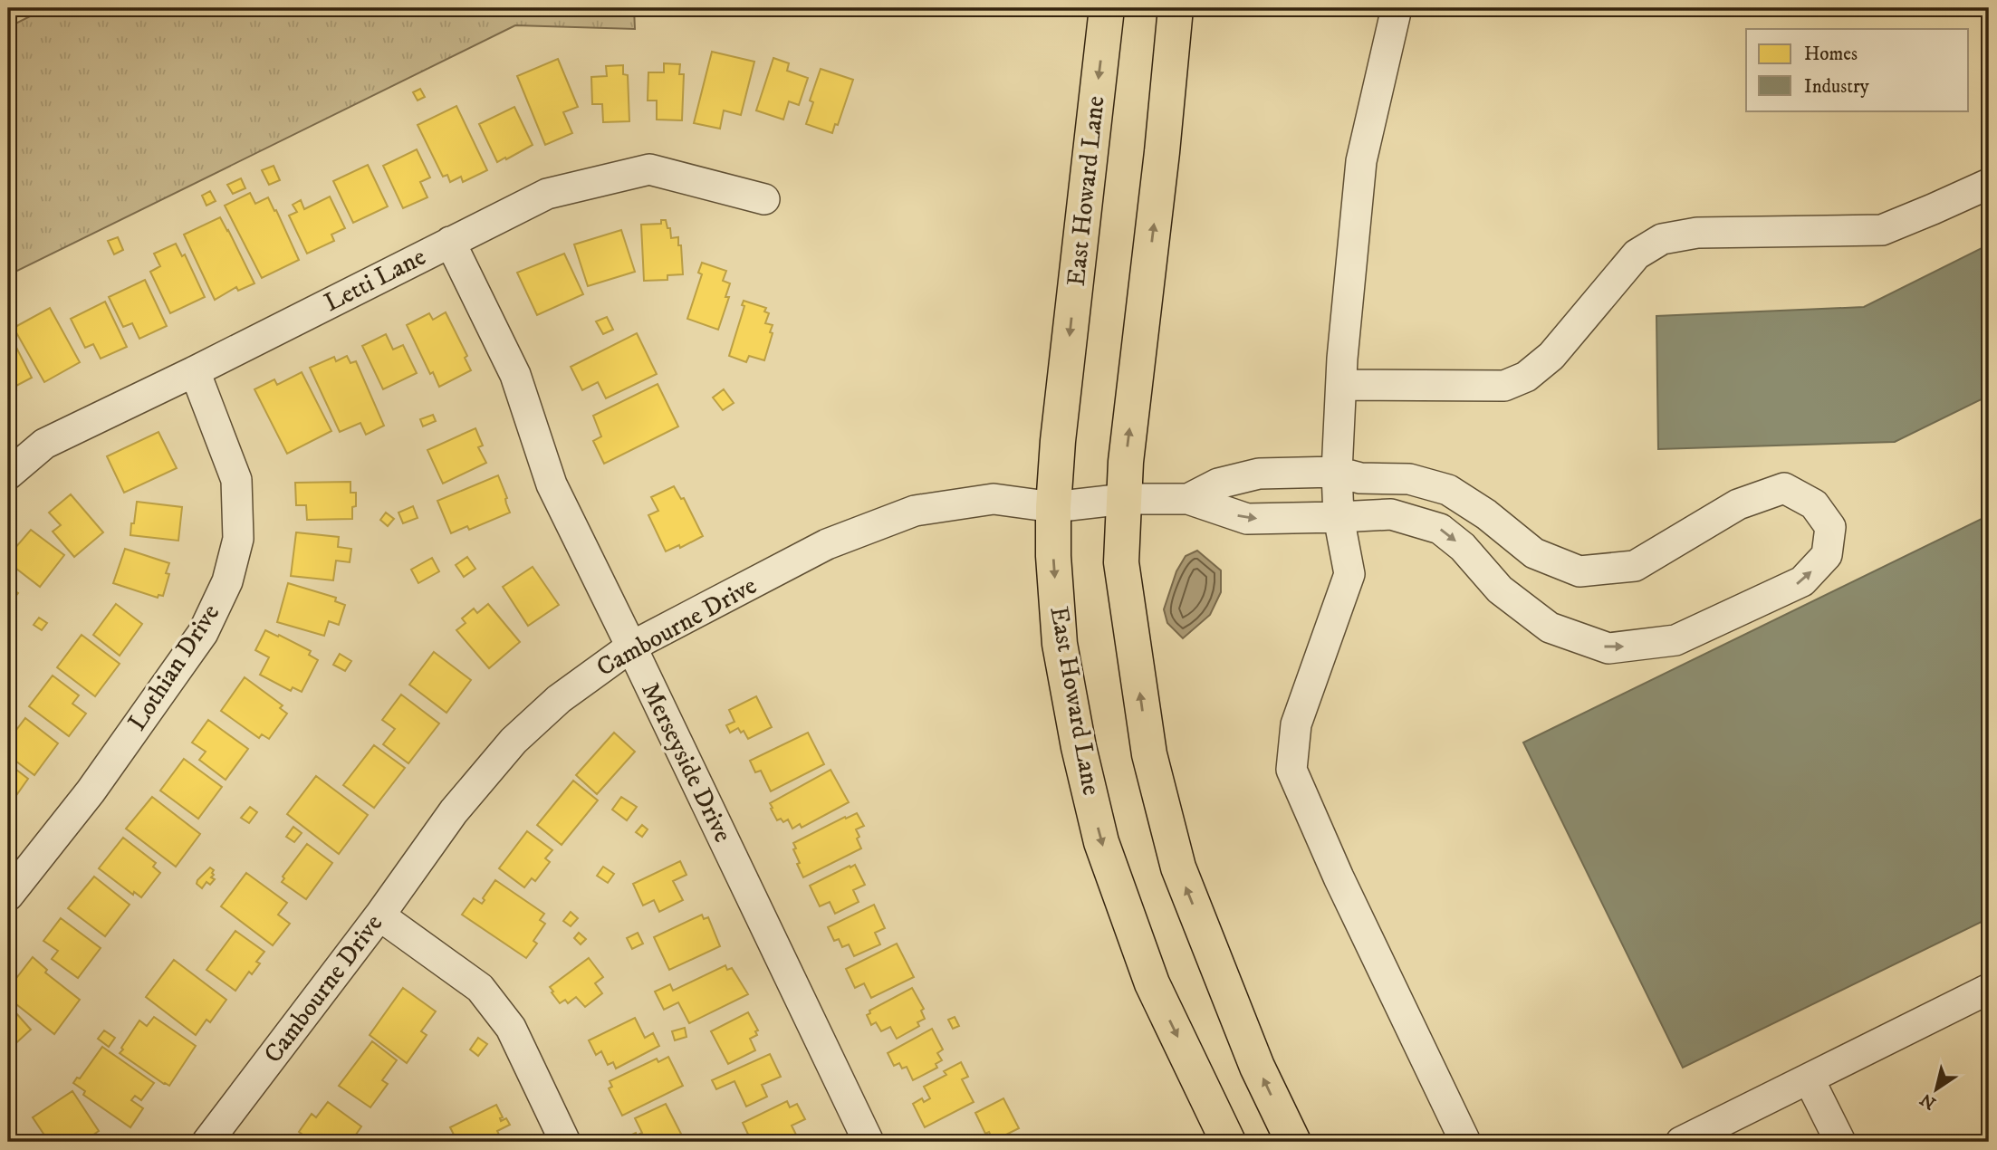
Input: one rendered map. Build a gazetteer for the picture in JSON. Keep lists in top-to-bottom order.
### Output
{
  "streets": {
    "main road": ["East Howard Lane"],
    "street": [
      "Letti Lane",
      "Cambourne Drive",
      "Lothian Drive",
      "Merseyside Drive"
    ]
  },
  "crossings": [
    ["East Howard Lane", "Cambourne Drive"],
    ["Letti Lane", "Lothian Drive"],
    ["Letti Lane", "Merseyside Drive"],
    ["Cambourne Drive", "Merseyside Drive"]
  ],
  "legend": ["Homes", "Industry"],
  "north": "bottom left"
}
